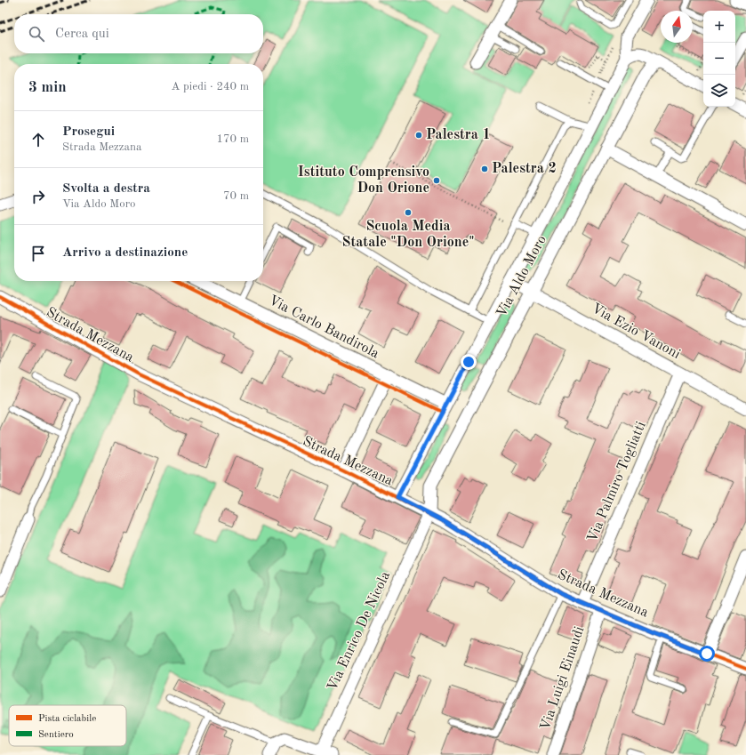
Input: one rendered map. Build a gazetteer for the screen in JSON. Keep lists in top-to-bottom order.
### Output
{
  "streets": {
    "street": [
      "Via Aldo Moro",
      "Via Carlo Bandirola",
      "Via Ezio Vanoni",
      "Strada Mezzana",
      "Via Palmiro Togliatti",
      "Via Enrico De Nicola",
      "Via Luigi Einaudi"
    ]
  },
  "crossings": [
    ["Via Aldo Moro", "Via Carlo Bandirola"],
    ["Via Aldo Moro", "Via Ezio Vanoni"],
    ["Via Aldo Moro", "Strada Mezzana"],
    ["Via Aldo Moro", "Via Enrico De Nicola"],
    ["Via Ezio Vanoni", "Via Palmiro Togliatti"],
    ["Strada Mezzana", "Via Palmiro Togliatti"],
    ["Strada Mezzana", "Via Enrico De Nicola"],
    ["Strada Mezzana", "Via Luigi Einaudi"]
  ],
  "places": [
    "Palestra 1",
    "Palestra 2",
    "Istituto Comprensivo Don Orione",
    "Scuola Media Statale \"Don Orione\""
  ],
  "legend": ["Pista ciclabile", "Sentiero"],
  "north": "top",
  "page": {
    "map_buttons": ["+", "−"],
    "search": "Cerca qui",
    "heading": ["3 min", "A piedi · 240 m"],
    "list": [
      ["Prosegui", "Strada Mezzana", "170 m"],
      ["Svolta a destra", "Via Aldo Moro", "70 m"],
      "Arrivo a destinazione"
    ]
  }
}
